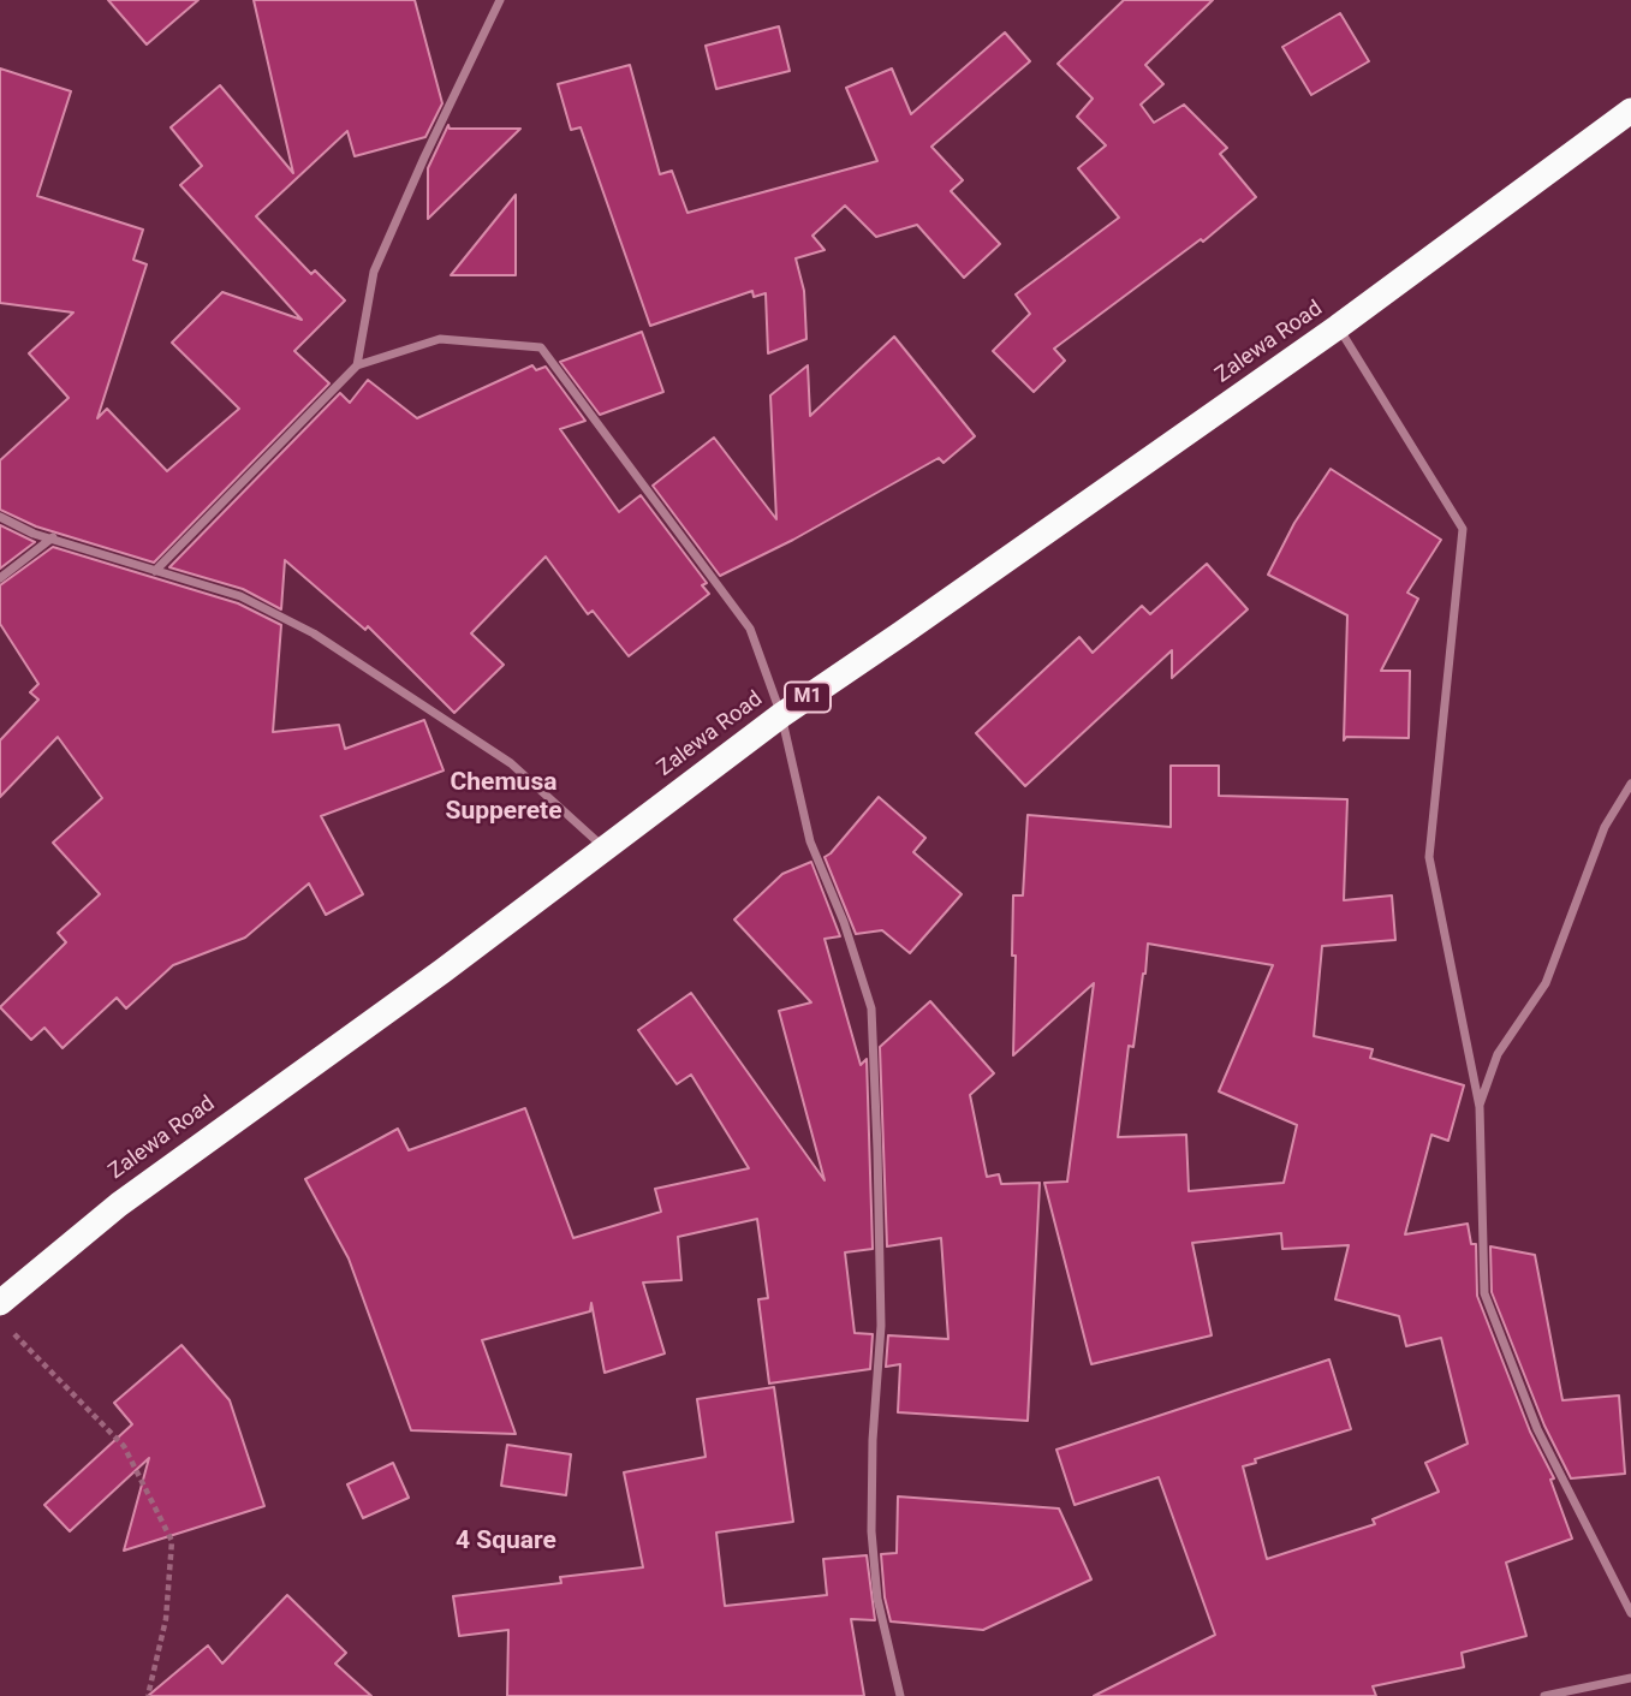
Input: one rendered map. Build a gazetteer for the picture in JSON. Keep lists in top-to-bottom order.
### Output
{
  "streets": {
    "highway": ["Zalewa Road", "M1"]
  },
  "districts": ["Chemusa Supperete", "4 Square"]
}
